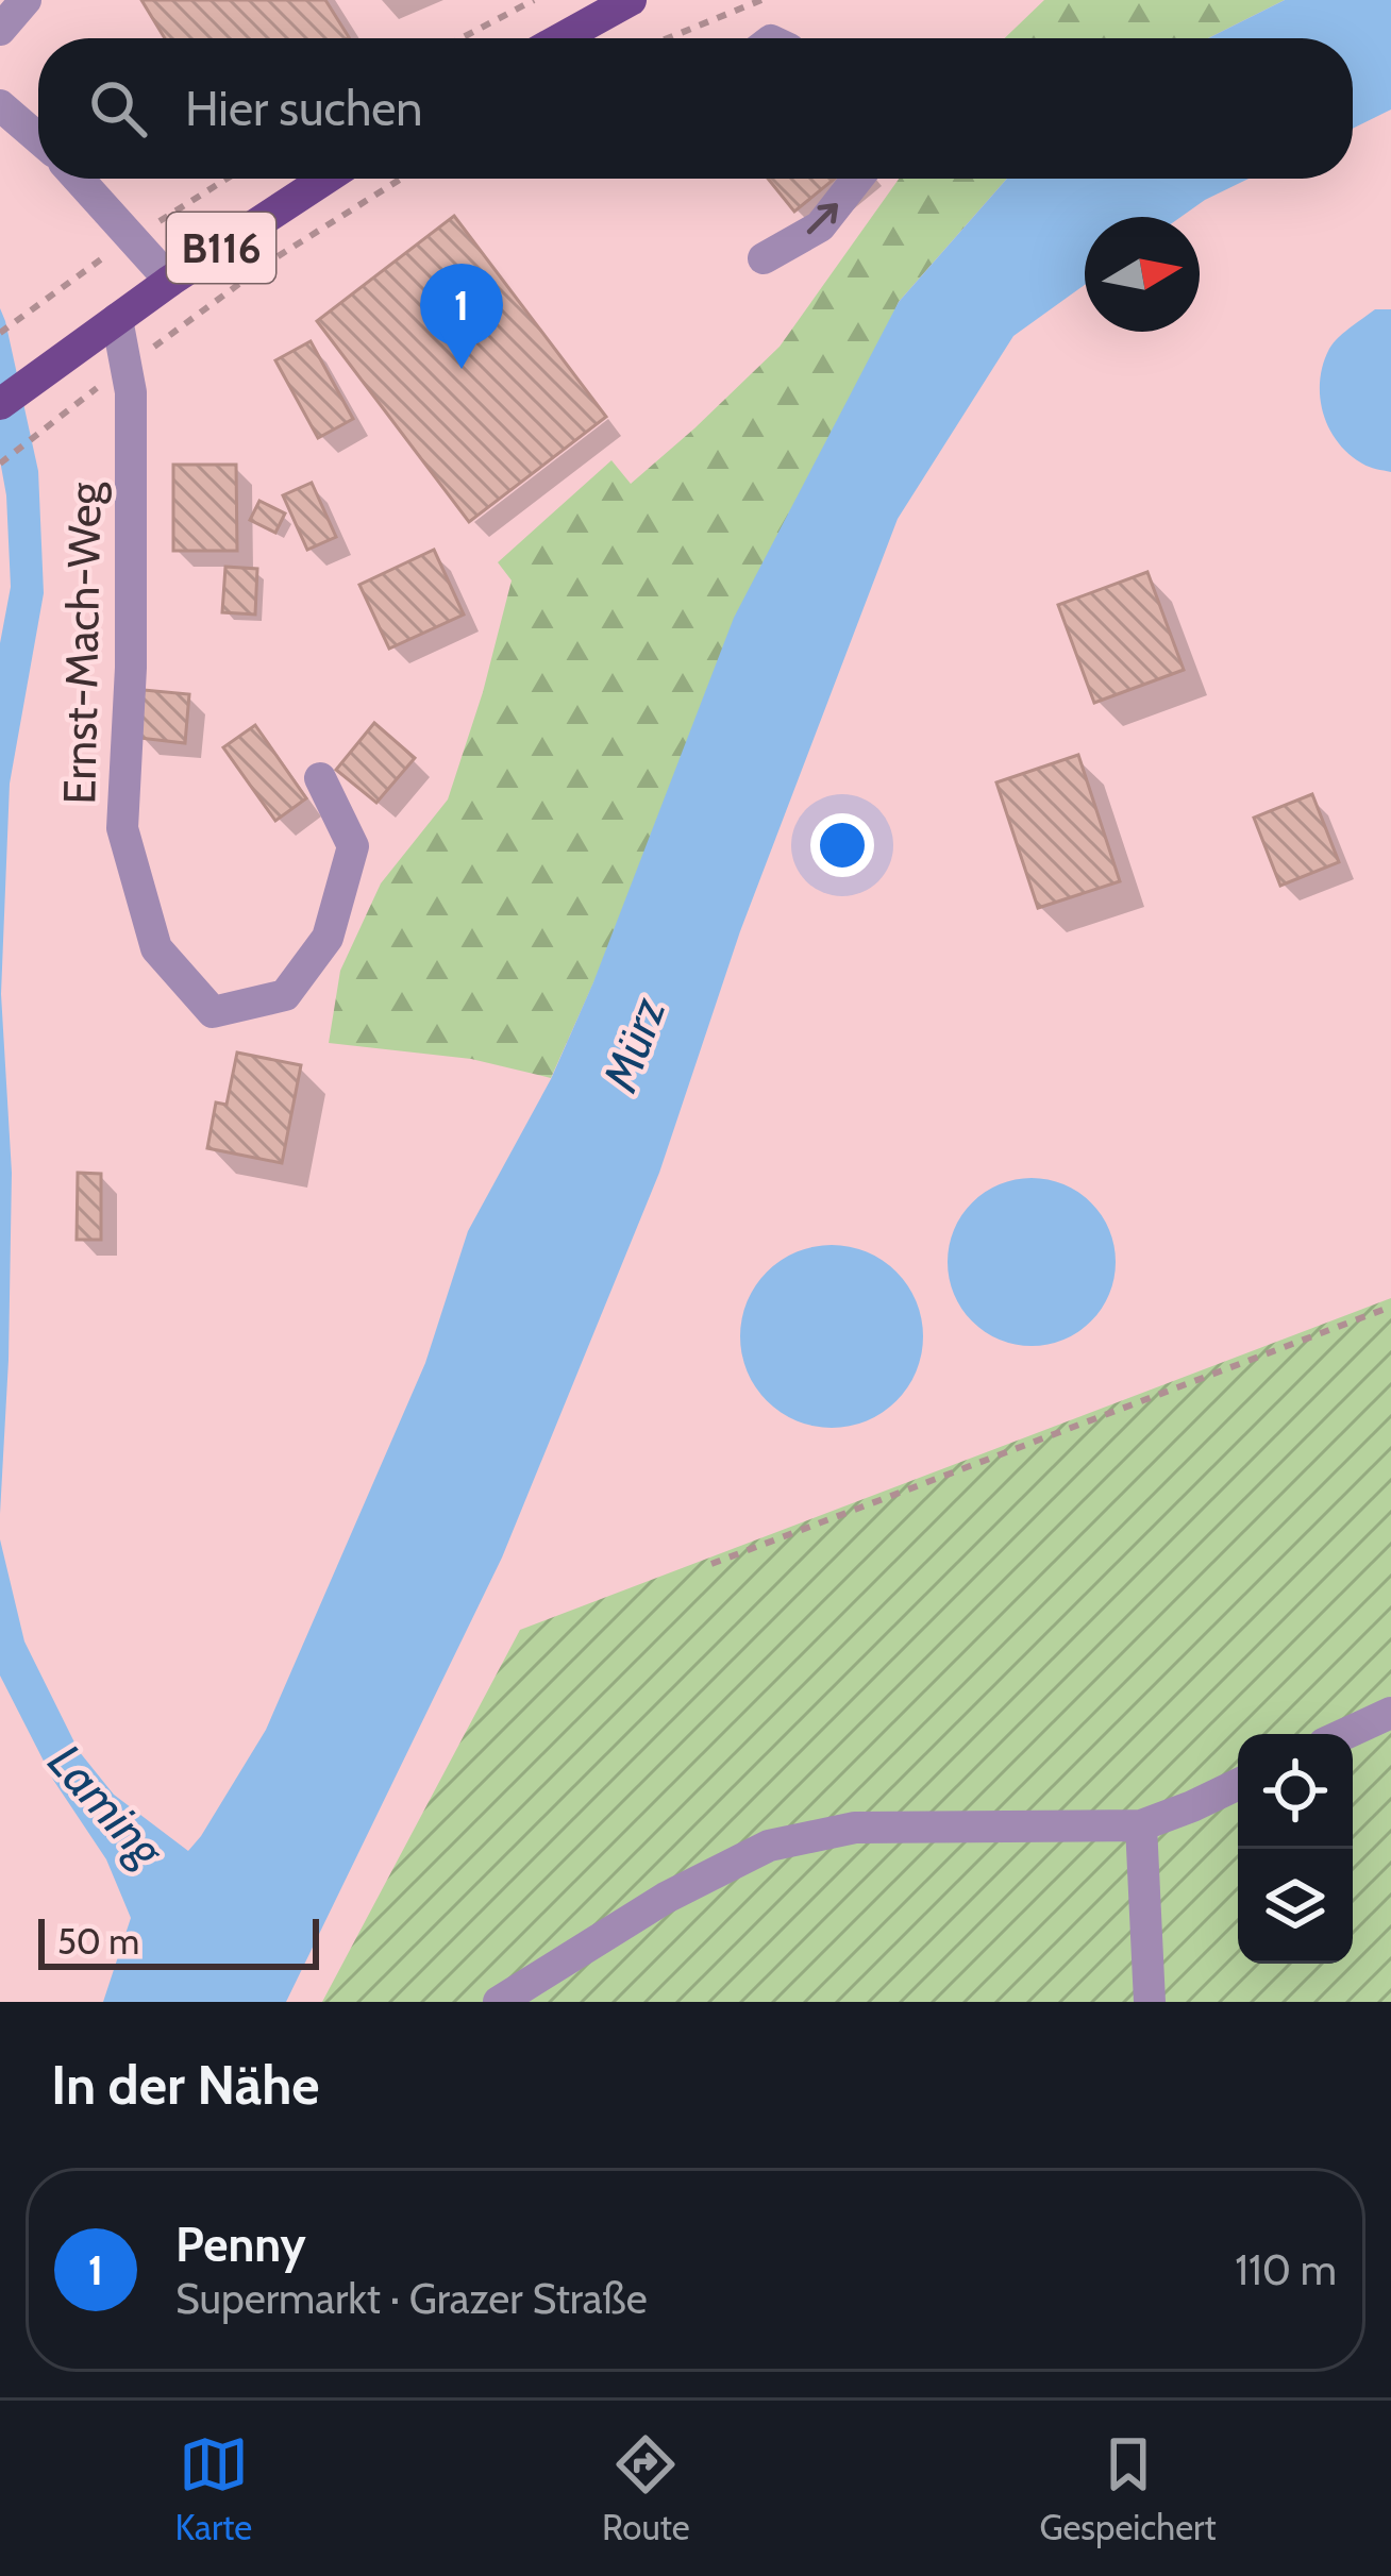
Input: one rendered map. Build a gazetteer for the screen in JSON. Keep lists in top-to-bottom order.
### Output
{
  "streets": {
    "main road": ["B116"],
    "street": ["Ernst-Mach-Weg"]
  },
  "crossings": [
    ["B116", "Ernst-Mach-Weg"]
  ],
  "water": ["Mürz", "Laming"],
  "scale_bar": "50 m",
  "north": "right",
  "page": {
    "search": "Hier suchen",
    "pins": "1",
    "scale": "50 m",
    "heading": "In der Nähe",
    "list": [
      {
        "mark": "1",
        "name": "Penny",
        "note": "Supermarkt · Grazer Straße",
        "value": "110 m"
      }
    ],
    "nav": ["Karte", "Route", "Gespeichert"]
  }
}
